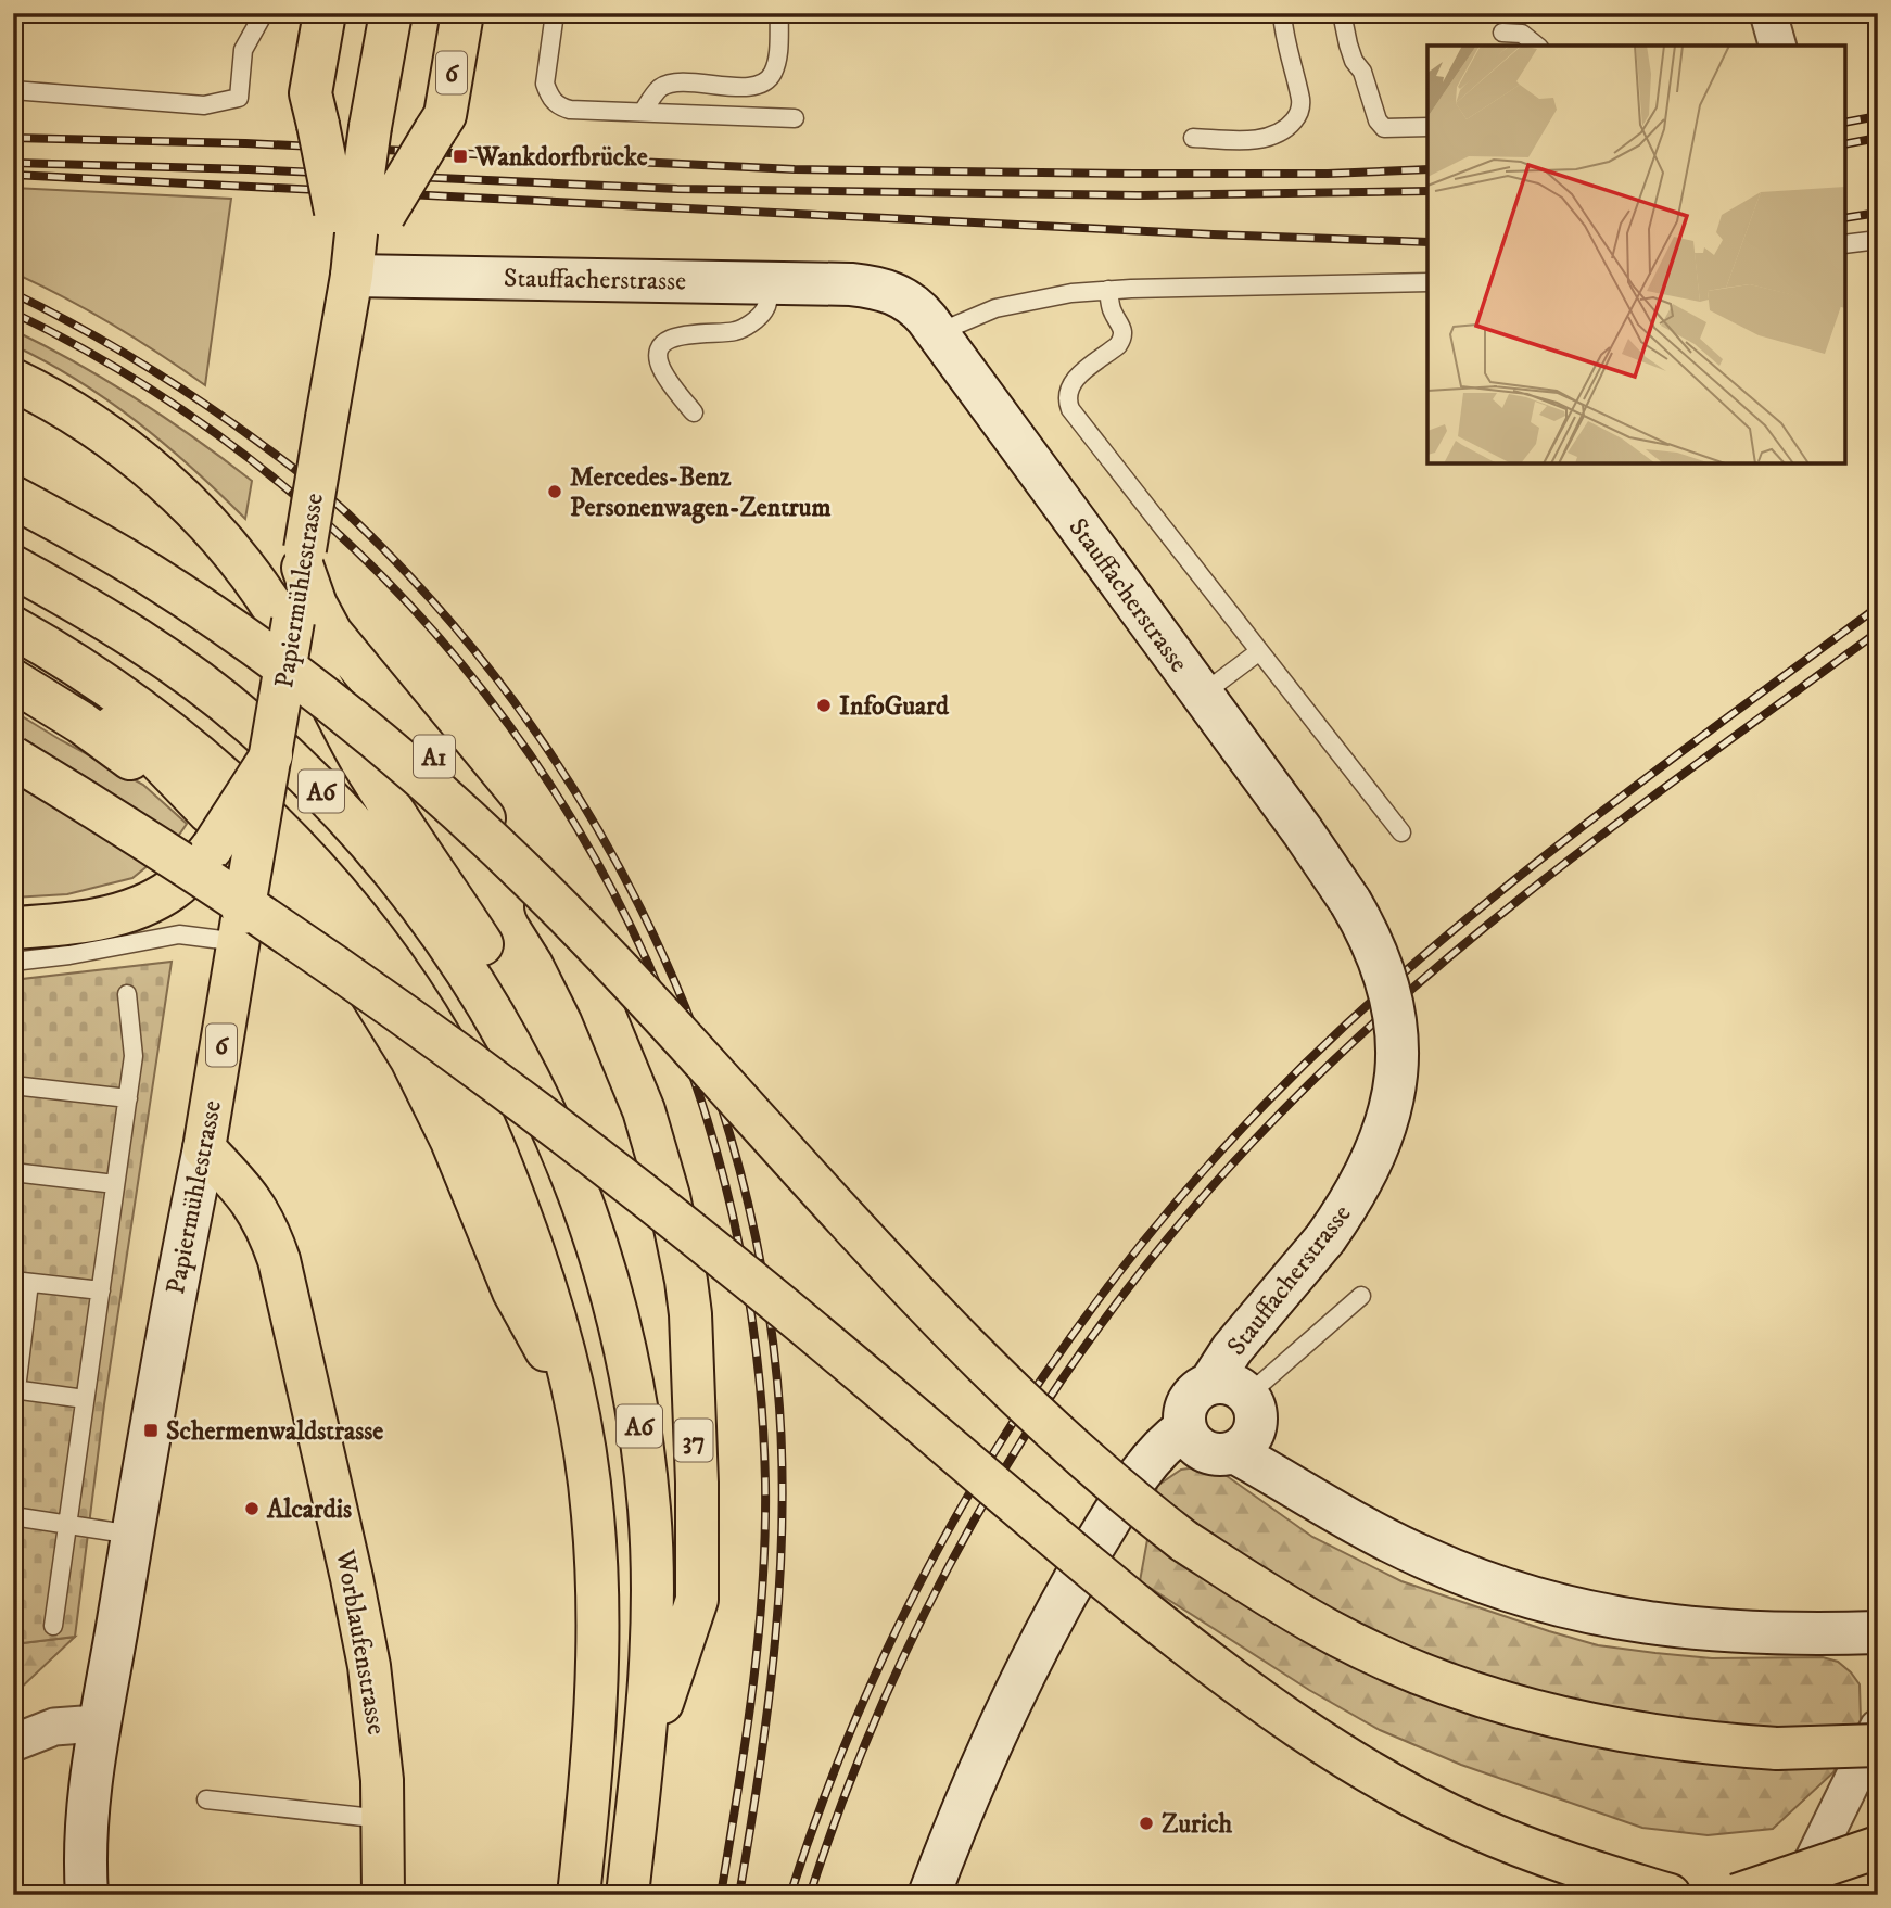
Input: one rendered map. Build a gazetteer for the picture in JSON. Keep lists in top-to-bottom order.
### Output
{
  "streets": {
    "main road": [
      "6",
      "Papiermühlestrasse",
      "A1",
      "A6",
      "37",
      "Worblaufenstrasse"
    ],
    "street": ["Stauffacherstrasse"]
  },
  "crossings": [
    ["Stauffacherstrasse", "Papiermühlestrasse"],
    ["Papiermühlestrasse", "A1"],
    ["Papiermühlestrasse", "Worblaufenstrasse"],
    ["A1", "37"],
    ["A6", "37"]
  ],
  "places": {
    "transit": ["Wankdorfbrücke", "Schermenwaldstrasse"],
    "other": [
      "Mercedes-Benz Personenwagen-Zentrum",
      "InfoGuard",
      "Alcardis",
      "Zurich"
    ]
  }
}
